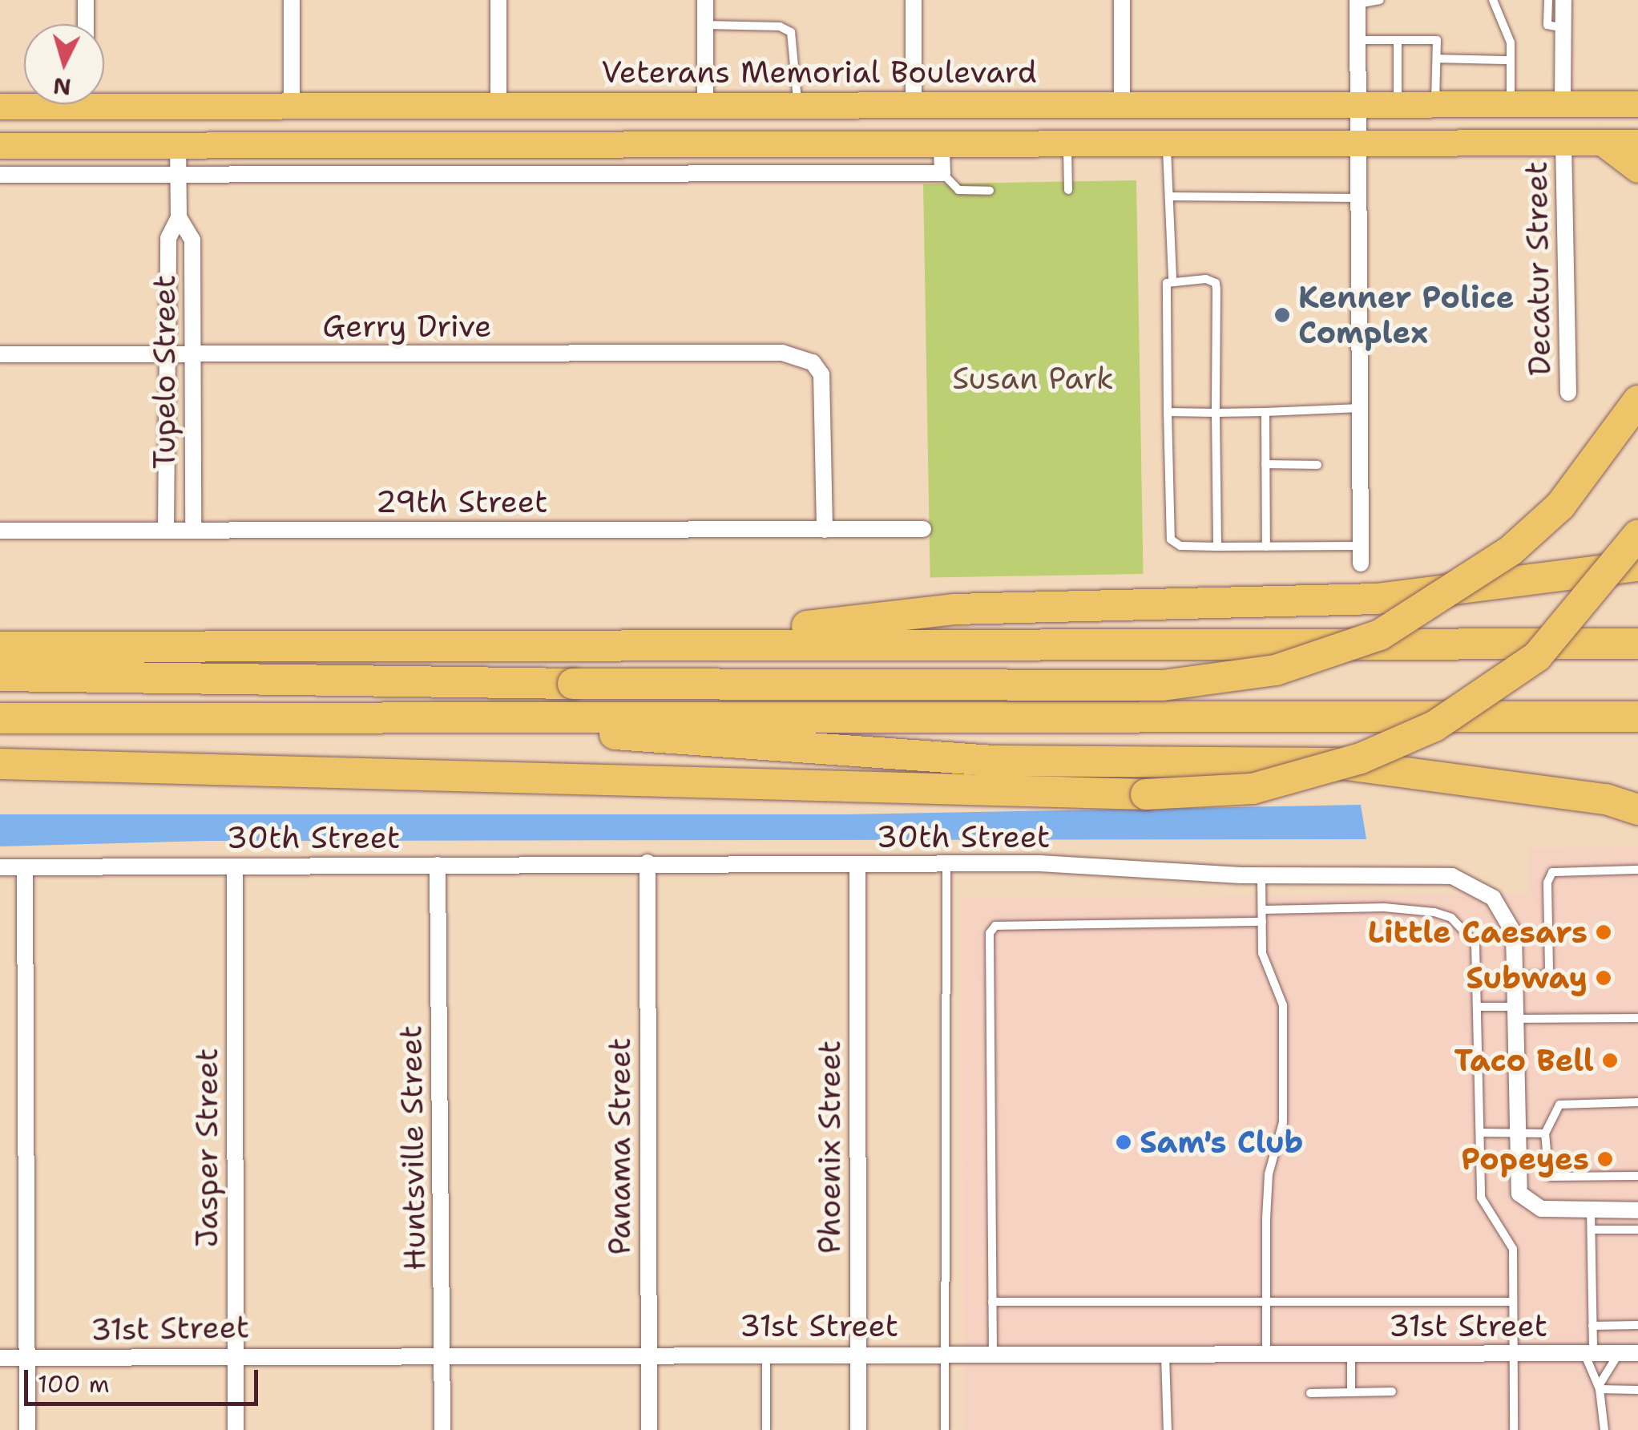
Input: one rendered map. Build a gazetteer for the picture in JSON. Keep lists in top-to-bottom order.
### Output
{
  "streets": {
    "main road": ["Veterans Memorial Boulevard"],
    "street": [
      "Decatur Street",
      "Gerry Drive",
      "Tupelo Street",
      "29th Street",
      "30th Street",
      "Panama Street",
      "Phoenix Street",
      "Jasper Street",
      "Huntsville Street",
      "31st Street"
    ]
  },
  "crossings": [
    ["Gerry Drive", "Tupelo Street"],
    ["Gerry Drive", "29th Street"],
    ["Tupelo Street", "29th Street"],
    ["30th Street", "Panama Street"],
    ["30th Street", "Phoenix Street"],
    ["30th Street", "Jasper Street"],
    ["30th Street", "Huntsville Street"],
    ["Panama Street", "31st Street"],
    ["Phoenix Street", "31st Street"],
    ["Jasper Street", "31st Street"],
    ["Huntsville Street", "31st Street"]
  ],
  "parks": ["Susan Park"],
  "places": [
    "Kenner Police Complex",
    "Little Caesars",
    "Subway",
    "Taco Bell",
    "Sam's Club",
    "Popeyes"
  ],
  "scale_bar": "100 m",
  "north": "bottom"
}
